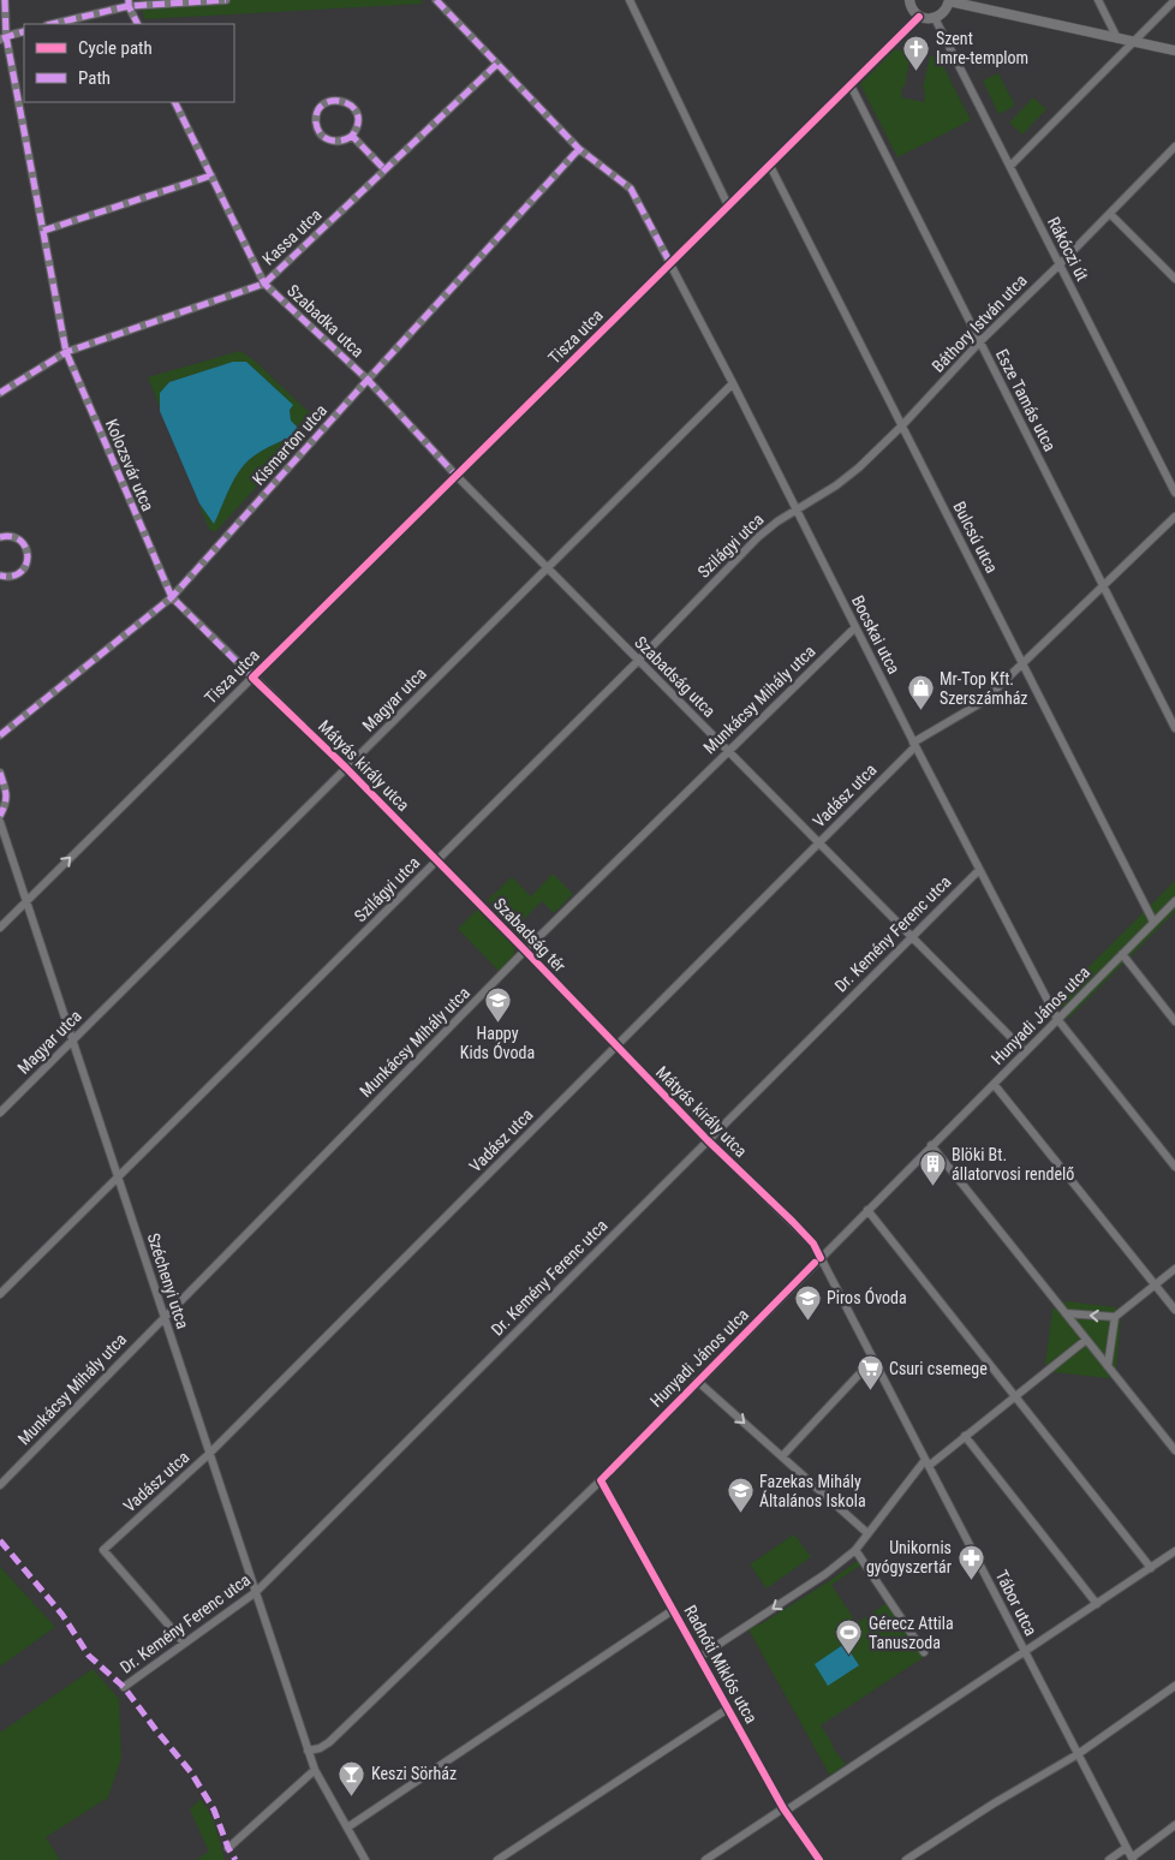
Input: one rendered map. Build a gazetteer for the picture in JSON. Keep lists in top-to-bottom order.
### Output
{
  "streets": {
    "street": [
      "Kassa utca",
      "Rákóczi út",
      "Szabadka utca",
      "Báthory István utca",
      "Tisza utca",
      "Esze Tamás utca",
      "Kismarton utca",
      "Kolozsvár utca",
      "Bulcsú utca",
      "Szilágyi utca",
      "Bocskai utca",
      "Szabadság utca",
      "Magyar utca",
      "Munkácsy Mihály utca",
      "Mátyás király utca",
      "Vadász utca",
      "Dr. Kemény Ferenc utca",
      "Szabadság tér",
      "Hunyadi János utca",
      "Széchenyi utca",
      "Tábor utca",
      "Radnóti Miklós utca"
    ]
  },
  "crossings": [
    ["Kassa utca", "Szabadka utca"],
    ["Kassa utca", "Kolozsvár utca"],
    ["Kassa utca", "Bocskai utca"],
    ["Rákóczi út", "Báthory István utca"],
    ["Szabadka utca", "Tisza utca"],
    ["Szabadka utca", "Kismarton utca"],
    ["Szabadka utca", "Szabadság utca"],
    ["Báthory István utca", "Esze Tamás utca"],
    ["Báthory István utca", "Bulcsú utca"],
    ["Báthory István utca", "Szilágyi utca"],
    ["Báthory István utca", "Bocskai utca"],
    ["Tisza utca", "Esze Tamás utca"],
    ["Tisza utca", "Kolozsvár utca"],
    ["Tisza utca", "Bulcsú utca"],
    ["Tisza utca", "Bocskai utca"],
    ["Tisza utca", "Szabadság utca"],
    ["Tisza utca", "Mátyás király utca"],
    ["Tisza utca", "Széchenyi utca"],
    ["Esze Tamás utca", "Vadász utca"],
    ["Kismarton utca", "Kolozsvár utca"],
    ["Kismarton utca", "Bocskai utca"],
    ["Kolozsvár utca", "Mátyás király utca"],
    ["Bulcsú utca", "Vadász utca"],
    ["Bulcsú utca", "Hunyadi János utca"],
    ["Szilágyi utca", "Bocskai utca"],
    ["Szilágyi utca", "Szabadság utca"],
    ["Szilágyi utca", "Mátyás király utca"],
    ["Szilágyi utca", "Széchenyi utca"],
    ["Bocskai utca", "Magyar utca"],
    ["Bocskai utca", "Munkácsy Mihály utca"],
    ["Bocskai utca", "Vadász utca"],
    ["Bocskai utca", "Dr. Kemény Ferenc utca"],
    ["Bocskai utca", "Hunyadi János utca"],
    ["Szabadság utca", "Magyar utca"],
    ["Szabadság utca", "Munkácsy Mihály utca"],
    ["Szabadság utca", "Vadász utca"],
    ["Szabadság utca", "Dr. Kemény Ferenc utca"],
    ["Szabadság utca", "Hunyadi János utca"],
    ["Magyar utca", "Mátyás király utca"],
    ["Magyar utca", "Széchenyi utca"],
    ["Munkácsy Mihály utca", "Szabadság tér"],
    ["Munkácsy Mihály utca", "Széchenyi utca"],
    ["Mátyás király utca", "Vadász utca"],
    ["Mátyás király utca", "Dr. Kemény Ferenc utca"],
    ["Mátyás király utca", "Szabadság tér"],
    ["Mátyás király utca", "Hunyadi János utca"],
    ["Mátyás király utca", "Tábor utca"],
    ["Vadász utca", "Dr. Kemény Ferenc utca"],
    ["Vadász utca", "Széchenyi utca"],
    ["Dr. Kemény Ferenc utca", "Széchenyi utca"],
    ["Hunyadi János utca", "Széchenyi utca"],
    ["Hunyadi János utca", "Tábor utca"],
    ["Hunyadi János utca", "Radnóti Miklós utca"]
  ],
  "places": {
    "church": ["Szent Imre-templom"],
    "shop": ["Mr-Top Kft. Szerszámház"],
    "school or university": ["Happy Kids Óvoda", "Piros Óvoda", "Fazekas Mihály Általános Iskola"],
    "building": ["Blöki Bt. állatorvosi rendelő"],
    "supermarket": ["Csuri csemege"],
    "pharmacy": ["Unikornis gyógyszertár"],
    "sports": ["Gérecz Attila Tanuszoda"],
    "bar": ["Keszi Sörház"]
  },
  "legend": ["Cycle path", "Path"]
}
